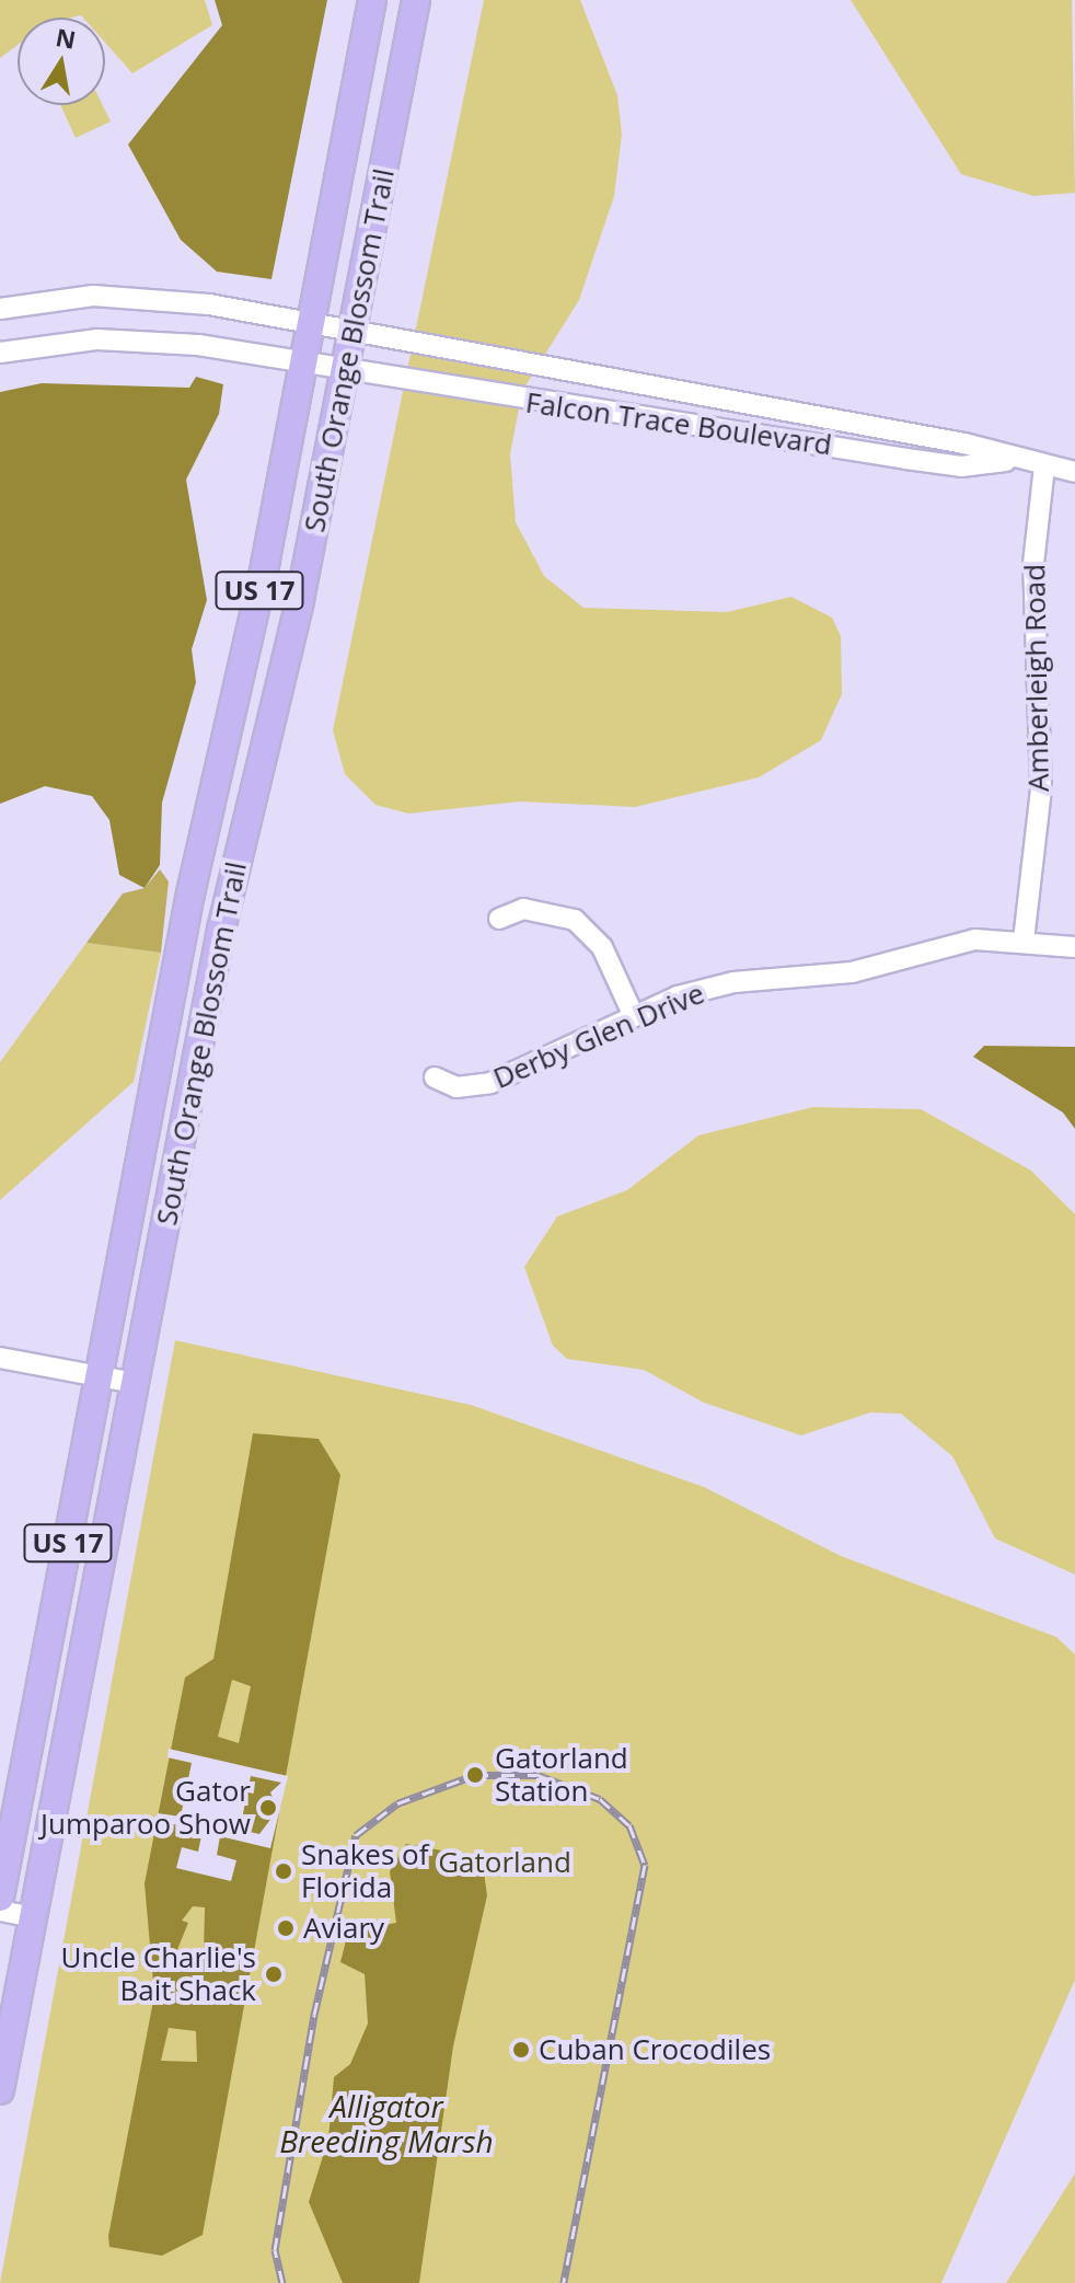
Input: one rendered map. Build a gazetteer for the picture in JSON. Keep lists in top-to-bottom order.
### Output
{
  "streets": {
    "main road": ["South Orange Blossom Trail", "US 17"],
    "street": ["Falcon Trace Boulevard", "Amberleigh Road", "Derby Glen Drive"]
  },
  "crossings": [
    ["South Orange Blossom Trail", "Falcon Trace Boulevard"],
    ["Falcon Trace Boulevard", "Amberleigh Road"],
    ["Amberleigh Road", "Derby Glen Drive"]
  ],
  "water": ["Alligator Breeding Marsh"],
  "parks": ["Gatorland"],
  "places": [
    "Gatorland Station",
    "Gator Jumparoo Show",
    "Snakes of Florida",
    "Aviary",
    "Uncle Charlie's Bait Shack",
    "Cuban Crocodiles"
  ],
  "north": "top"
}
